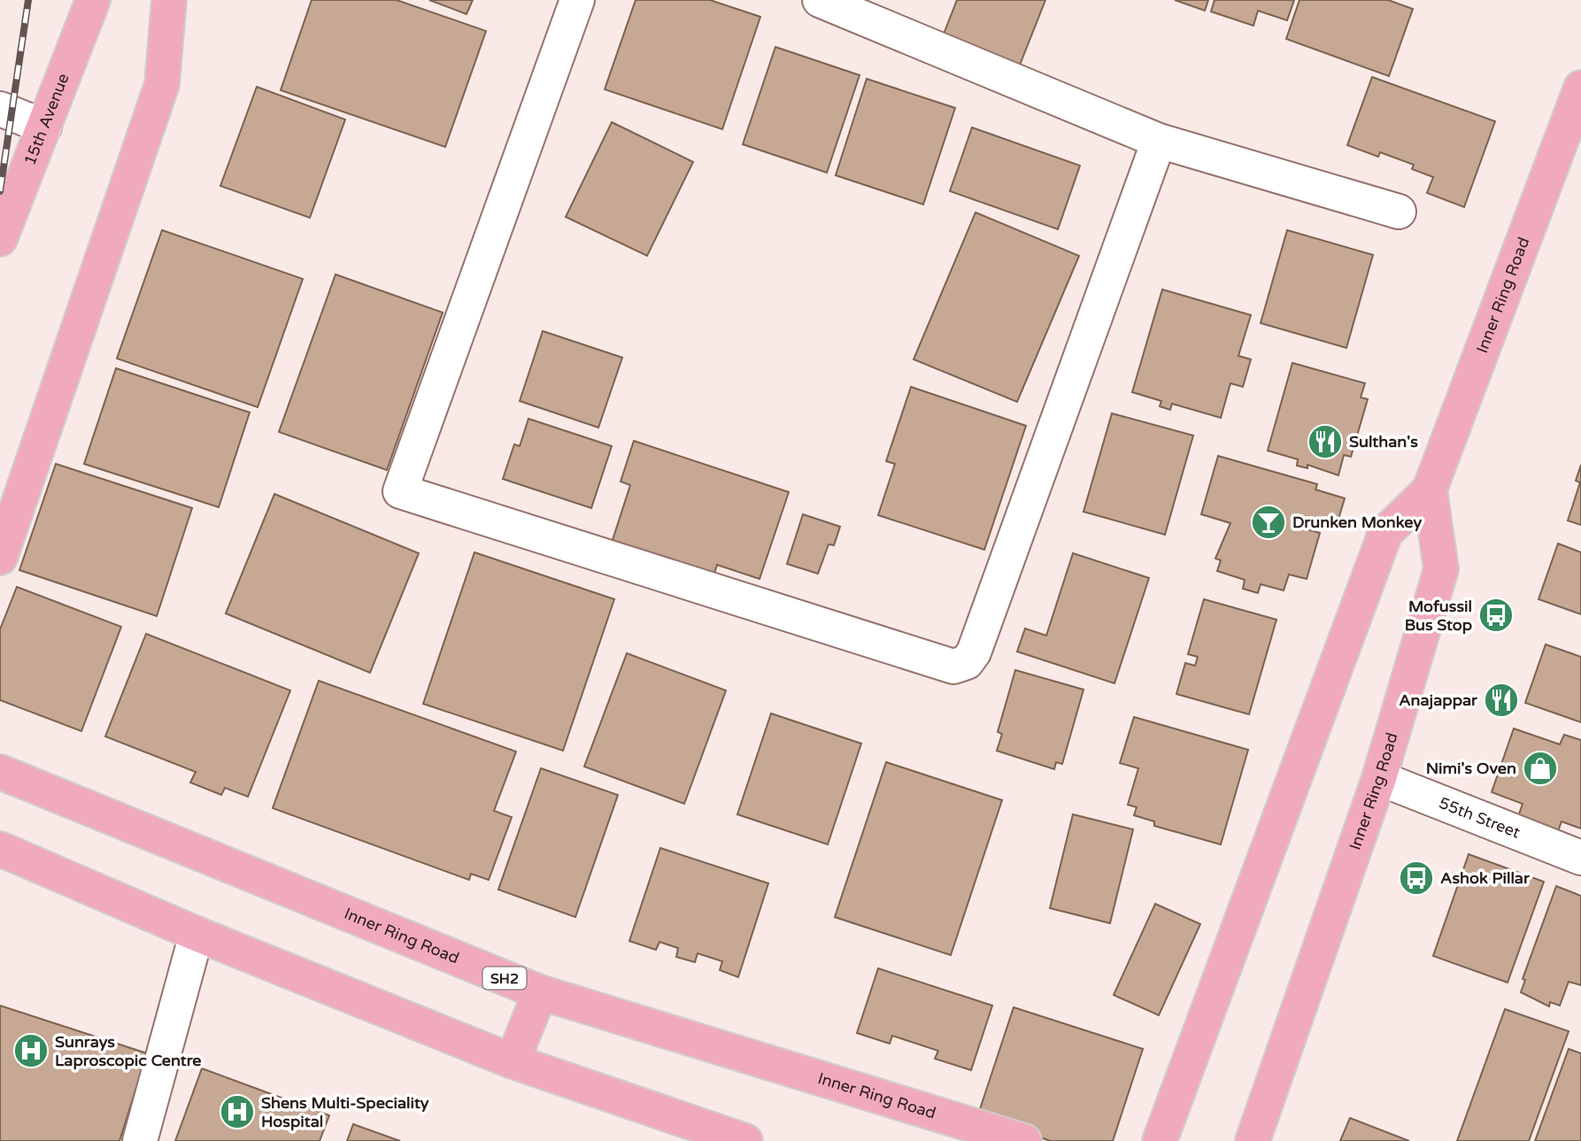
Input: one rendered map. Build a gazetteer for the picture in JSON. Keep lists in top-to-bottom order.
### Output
{
  "streets": {
    "main road": ["15th Avenue", "Inner Ring Road", "SH2"],
    "street": ["55th Street"]
  },
  "crossings": [
    ["Inner Ring Road", "55th Street"]
  ],
  "places": {
    "restaurant": ["Sulthan's", "Anajappar"],
    "bar": ["Drunken Monkey"],
    "bus stop": ["Mofussil Bus Stop", "Ashok Pillar"],
    "shop": ["Nimi's Oven"],
    "hospital": ["Sunrays Laproscopic Centre", "Shens Multi-Speciality Hospital"]
  }
}
